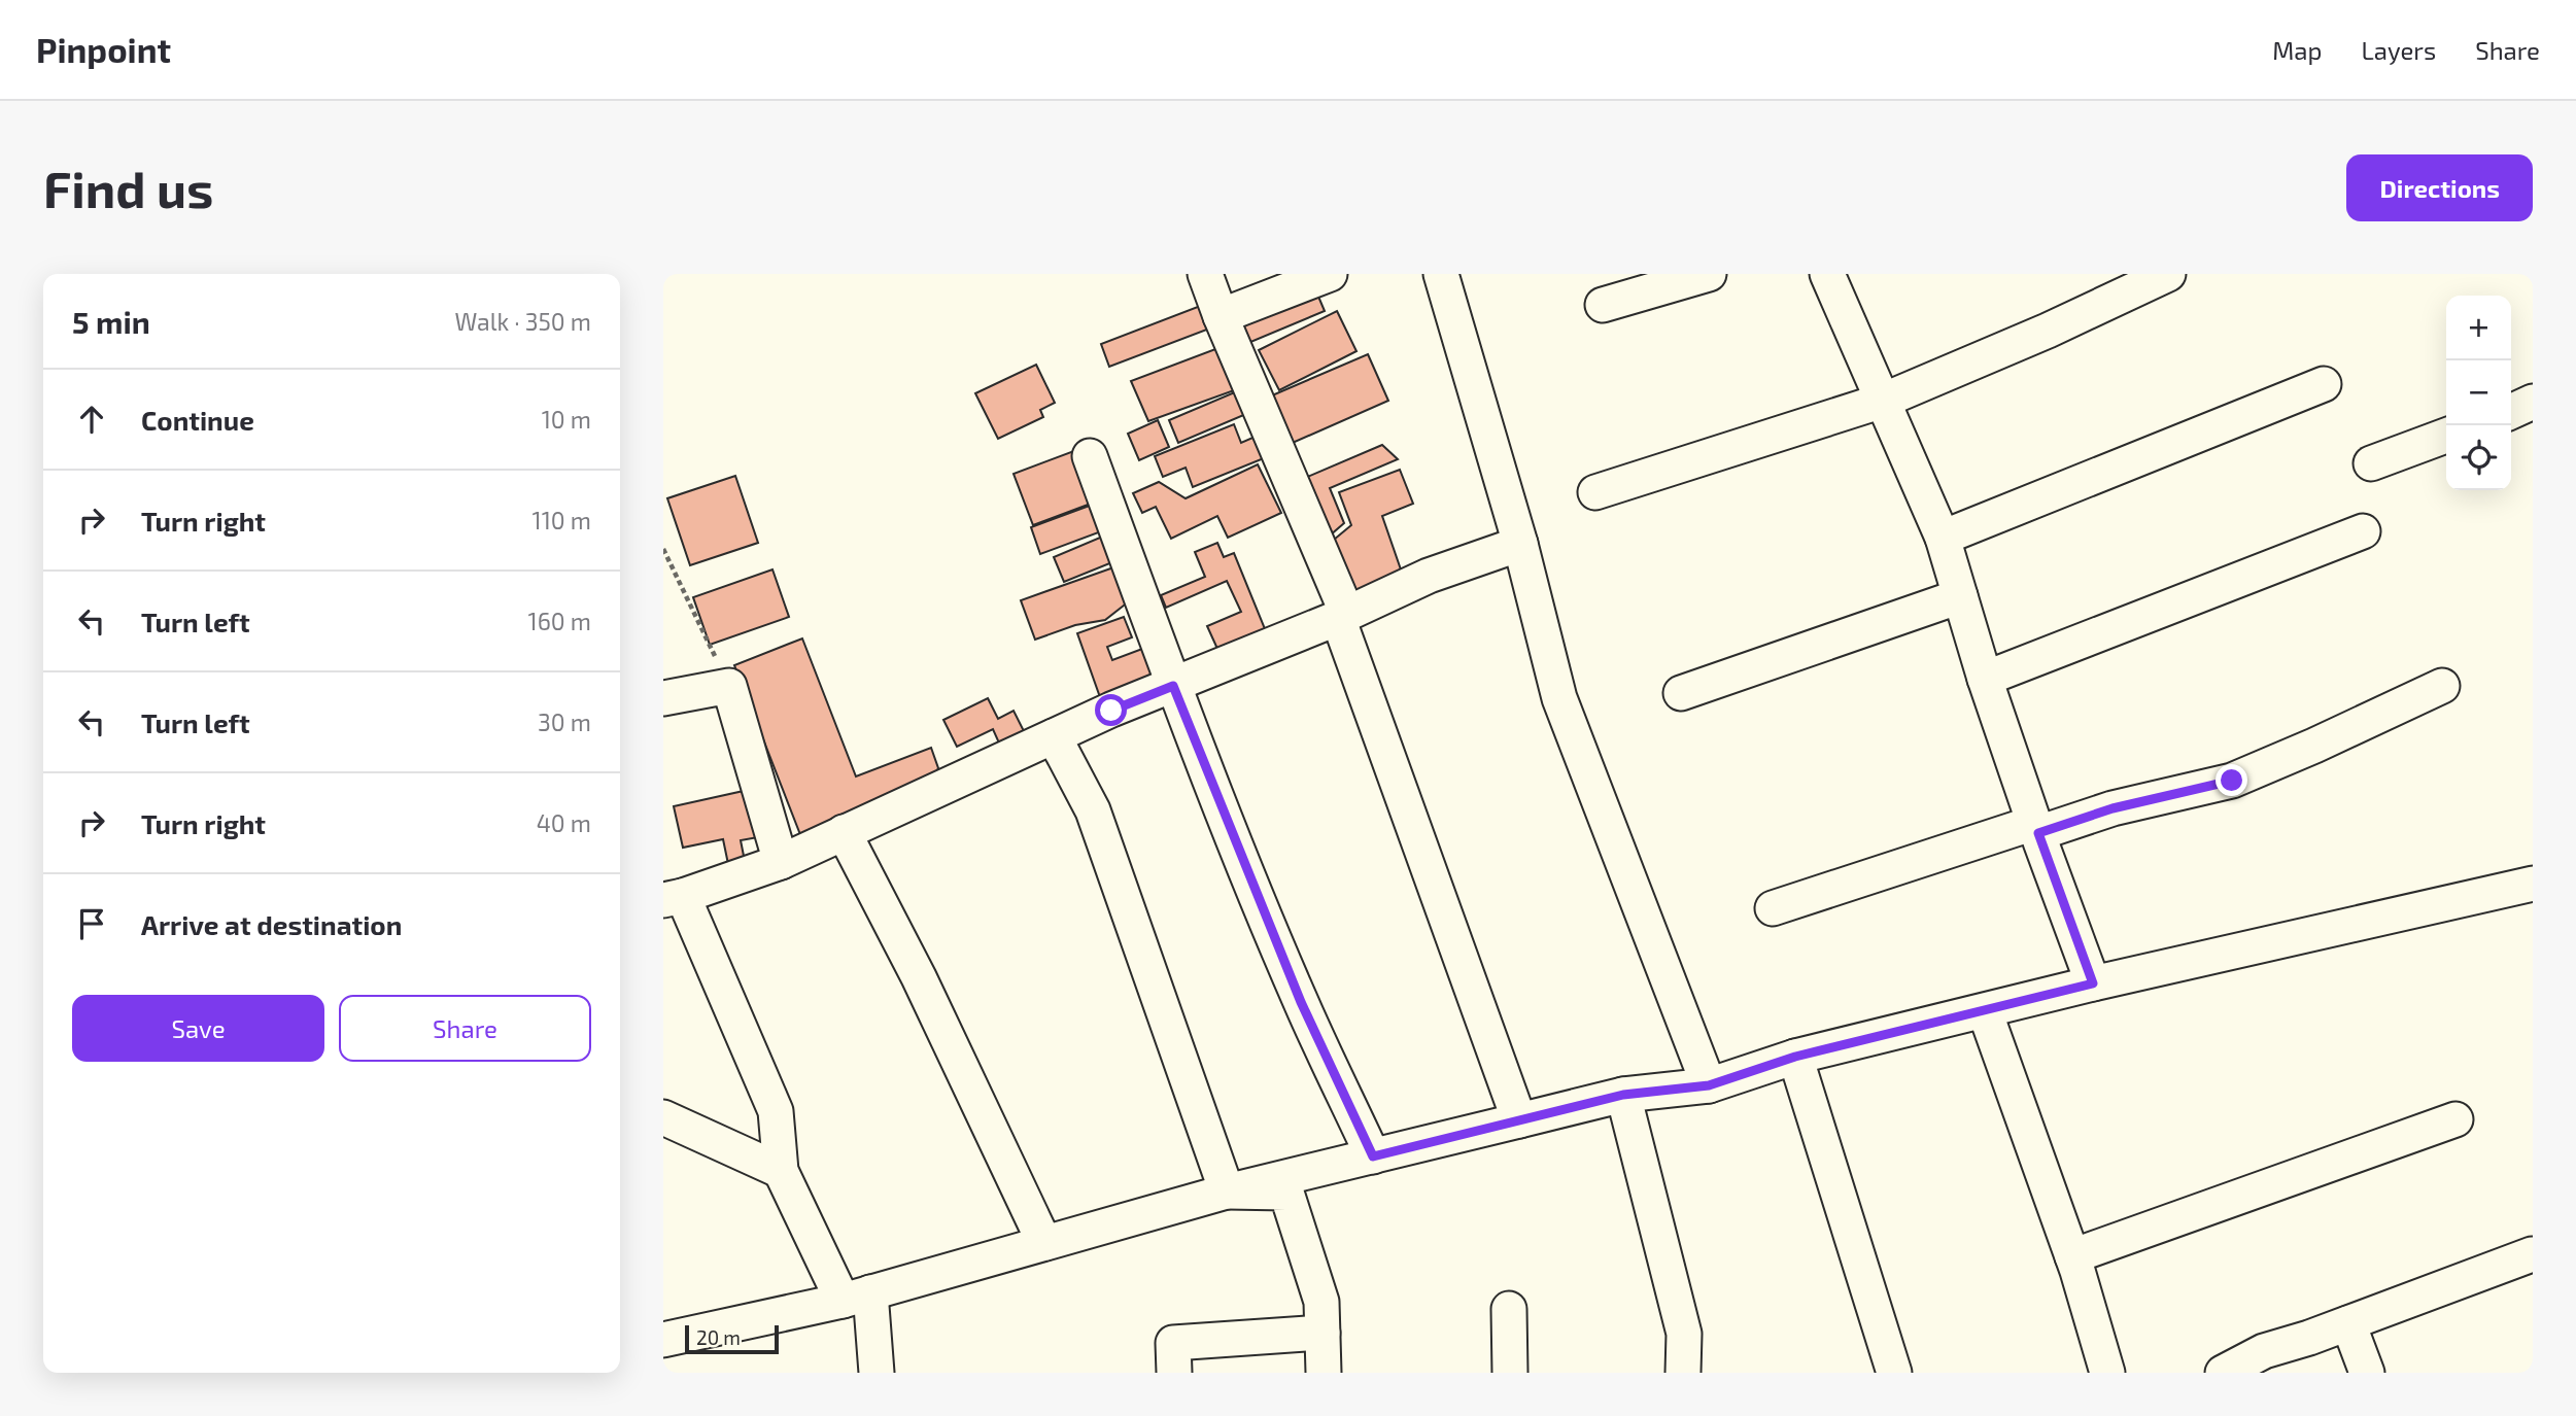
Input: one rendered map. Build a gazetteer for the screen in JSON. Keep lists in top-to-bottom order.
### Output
{
  "scale_bar": "20 m",
  "page": {
    "header": "Pinpoint",
    "nav": ["Map", "Layers", "Share"],
    "buttons": [
      "Directions",
      ["Save", "Share"]
    ],
    "title": "Find us",
    "heading": ["5 min", "Walk · 350 m"],
    "map_buttons": ["+", "−"],
    "list": [
      ["Continue", "10 m"],
      ["Turn right", "110 m"],
      ["Turn left", "160 m"],
      ["Turn left", "30 m"],
      ["Turn right", "40 m"],
      "Arrive at destination"
    ],
    "scale": "20 m"
  }
}
